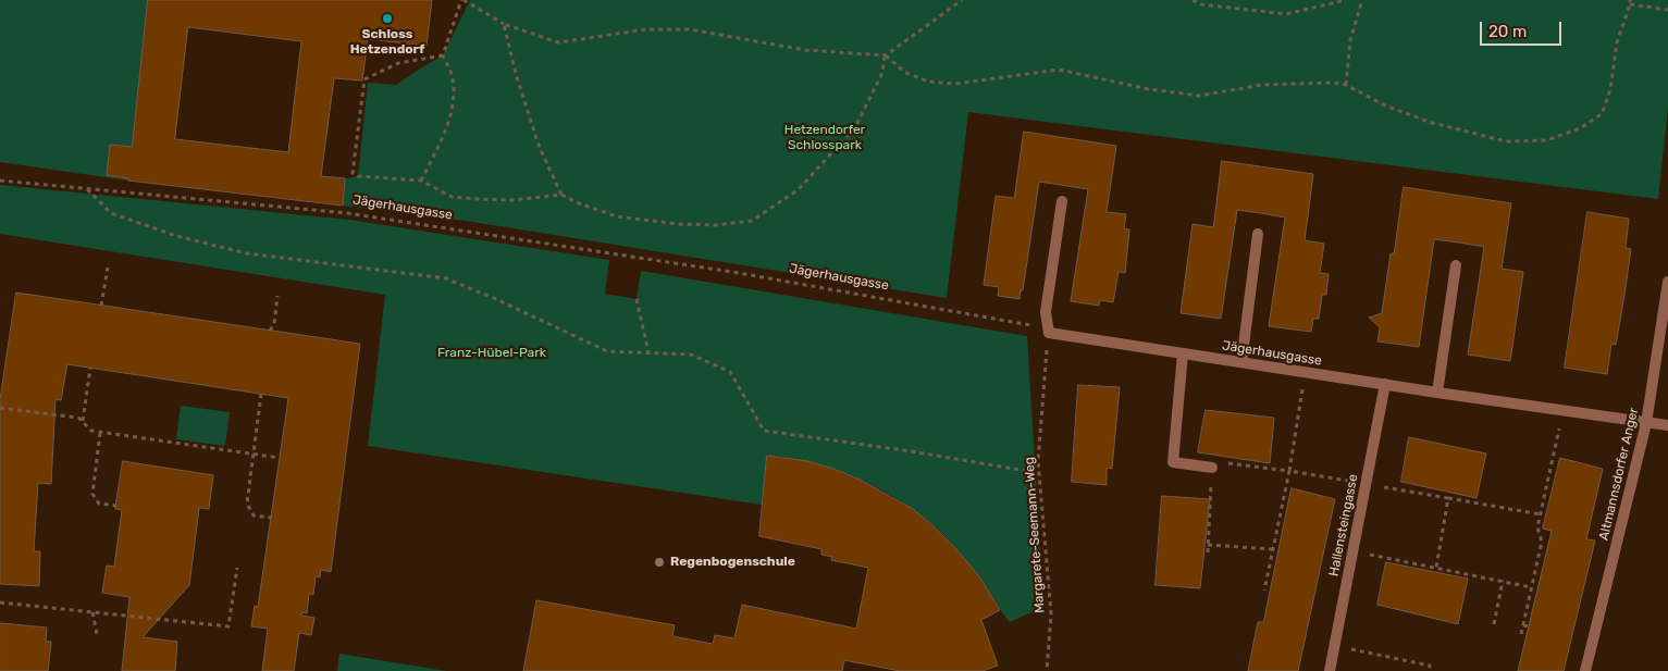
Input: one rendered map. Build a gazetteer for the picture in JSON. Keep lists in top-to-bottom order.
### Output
{
  "streets": {
    "street": ["Jägerhausgasse", "Altmannsdorfer Anger", "Hallensteingasse"],
    "path": ["Margarete-Seemann-Weg"]
  },
  "crossings": [
    ["Jägerhausgasse", "Altmannsdorfer Anger"],
    ["Jägerhausgasse", "Hallensteingasse"],
    ["Jägerhausgasse", "Margarete-Seemann-Weg"]
  ],
  "parks": ["Hetzendorfer Schlosspark", "Franz-Hübel-Park"],
  "places": ["Schloss Hetzendorf", "Regenbogenschule"],
  "scale_bar": "20 m"
}
